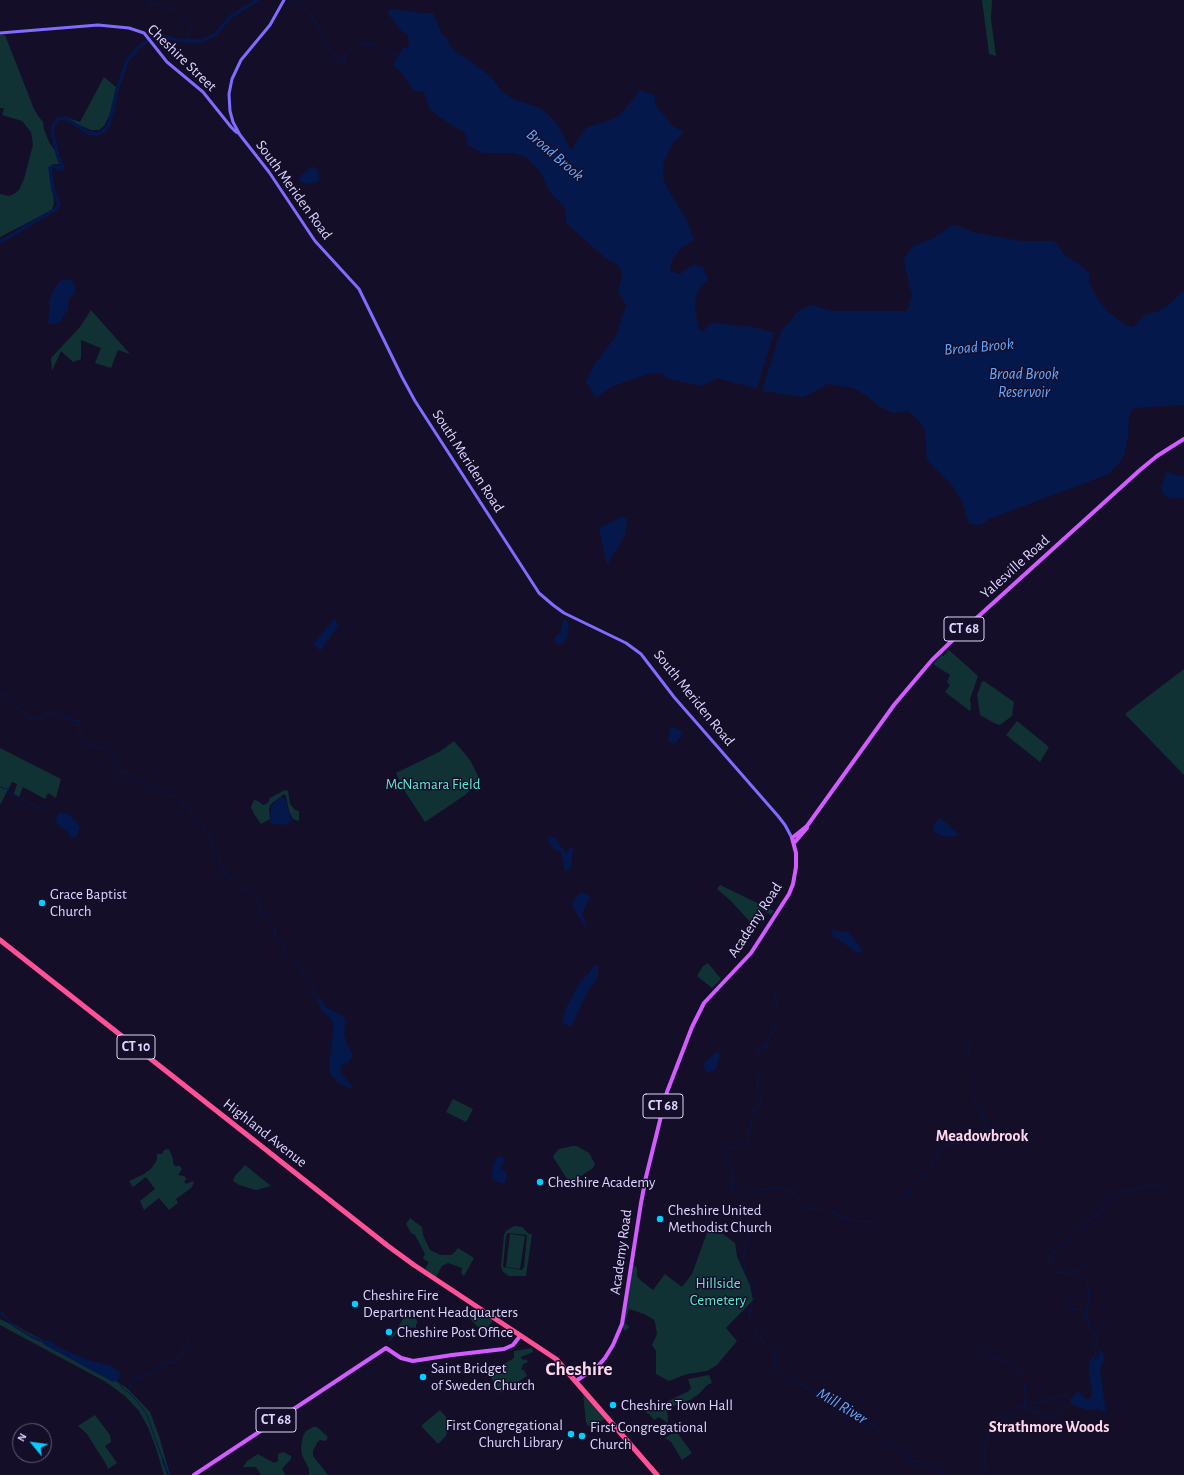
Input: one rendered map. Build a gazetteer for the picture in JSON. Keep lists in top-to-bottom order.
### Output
{
  "streets": {
    "highway": ["CT 10", "Highland Avenue"],
    "main road": [
      "Cheshire Street",
      "South Meriden Road",
      "Yalesville Road",
      "CT 68",
      "Academy Road"
    ]
  },
  "crossings": [
    ["Cheshire Street", "South Meriden Road"],
    ["South Meriden Road", "Yalesville Road"],
    ["South Meriden Road", "Academy Road"],
    ["CT 68", "CT 10"],
    ["CT 68", "Highland Avenue"],
    ["Academy Road", "CT 10"],
    ["CT 10", "Highland Avenue"]
  ],
  "districts": ["Meadowbrook", "Cheshire", "Strathmore Woods"],
  "water": ["Broad Brook", "Broad Brook Reservoir", "Mill River"],
  "parks": ["McNamara Field", "Hillside Cemetery"],
  "places": [
    "Grace Baptist Church",
    "Cheshire Academy",
    "Cheshire United Methodist Church",
    "Cheshire Fire Department Headquarters",
    "Cheshire Post Office",
    "Saint Bridget of Sweden Church",
    "Cheshire Town Hall",
    "First Congregational Church Library",
    "First Congregational Church"
  ],
  "north": "top left"
}
